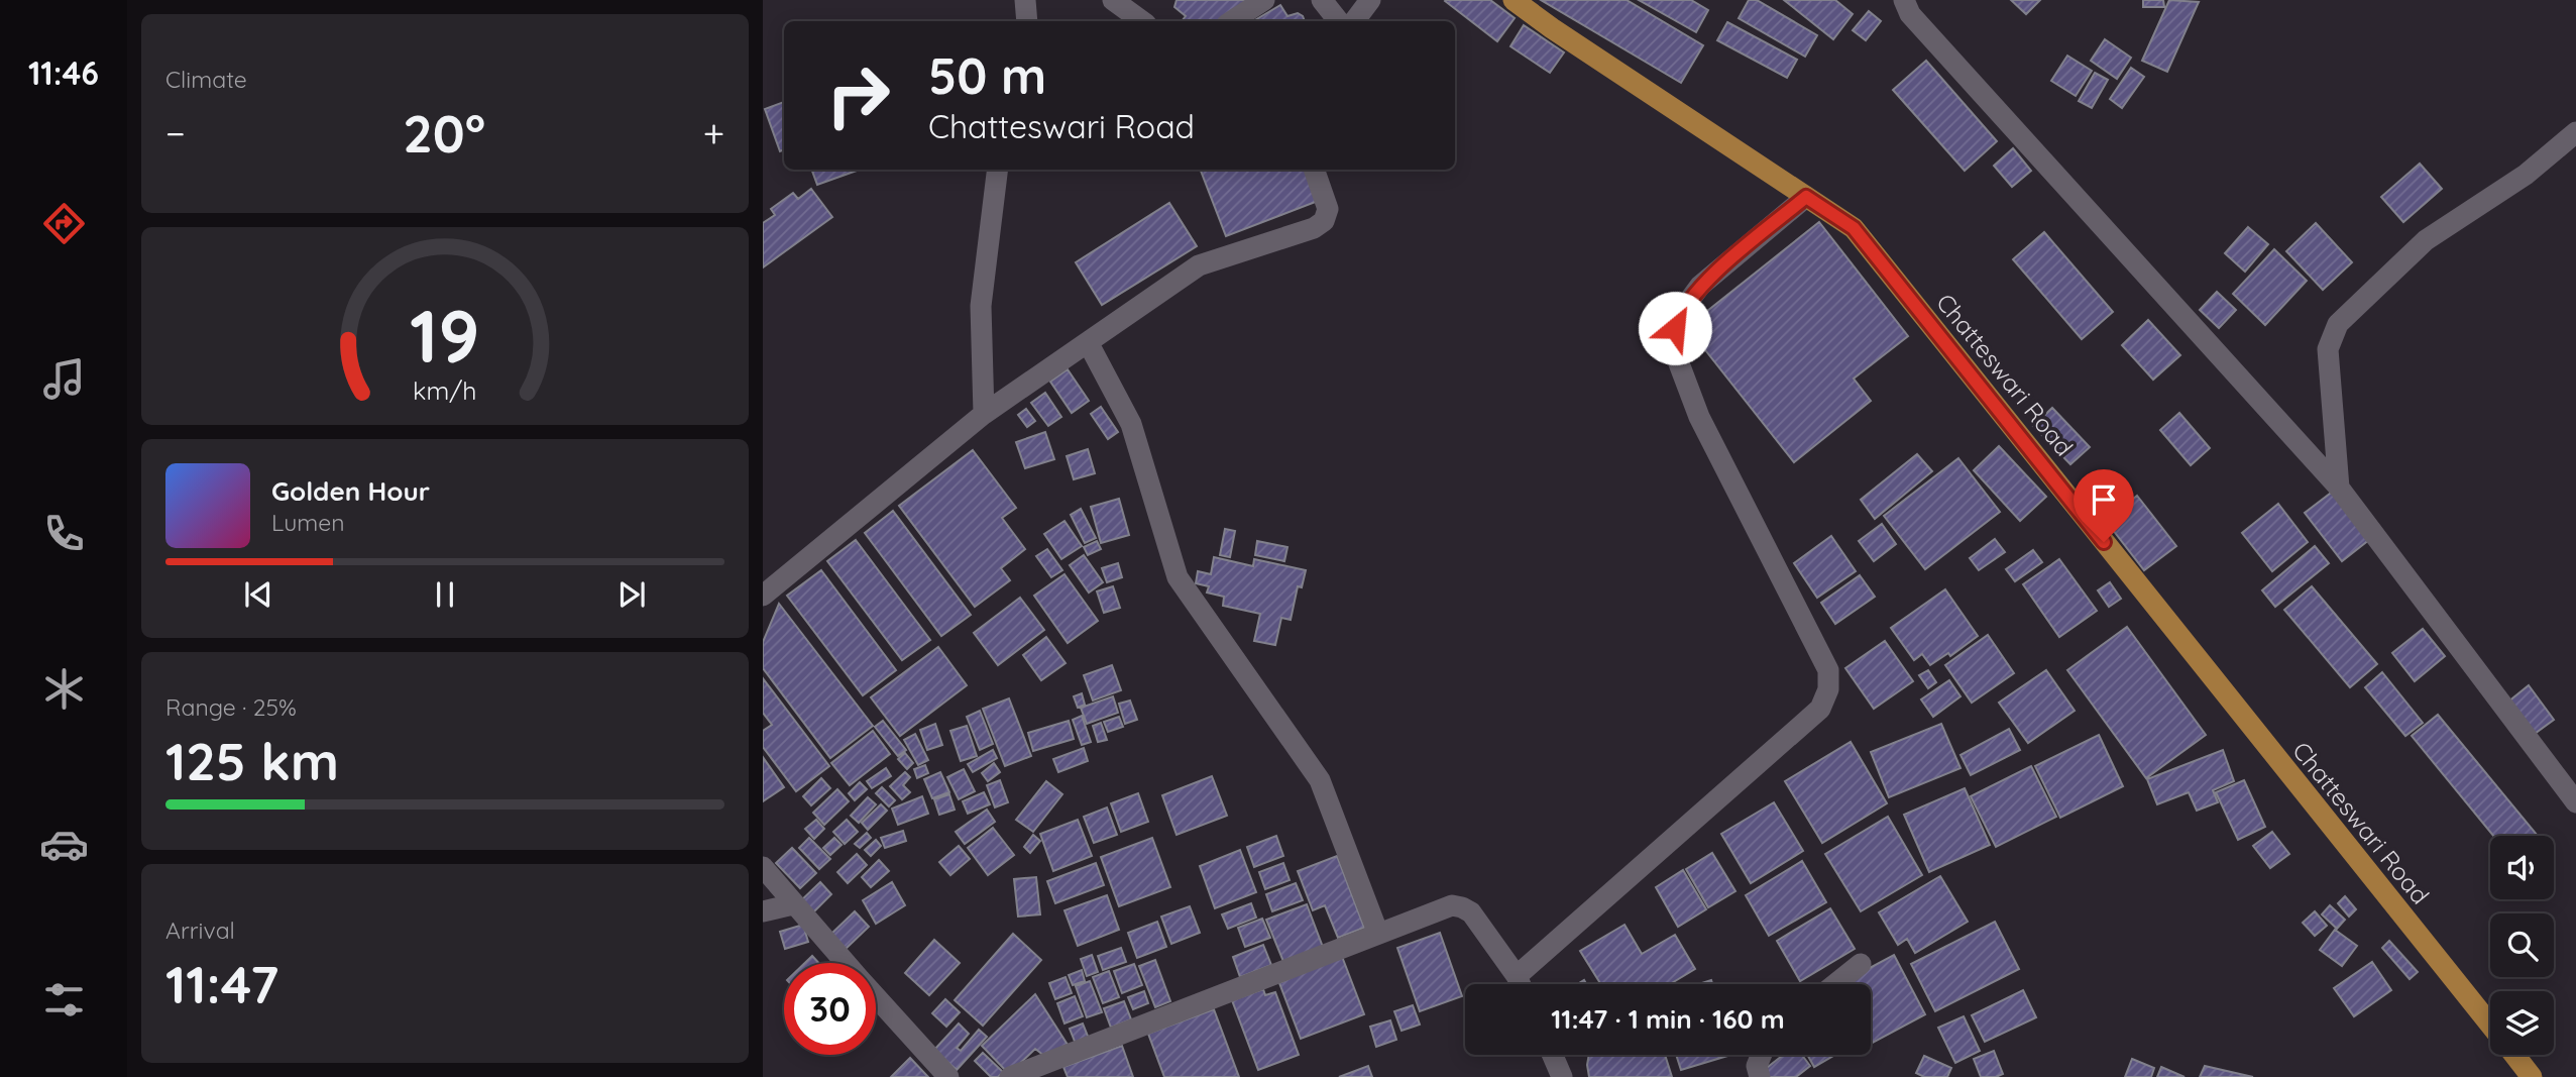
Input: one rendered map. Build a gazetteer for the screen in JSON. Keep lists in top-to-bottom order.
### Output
{
  "streets": {
    "main road": ["Chatteswari Road"]
  },
  "page": {
    "tabs": "11:46",
    "tile": [
      "Climate",
      ["Range · 25%", "125 km"],
      ["Arrival", "11:47"]
    ],
    "turn": ["50 m", "Chatteswari Road"],
    "heat": ["−", "20°", "+"],
    "song": ["Golden Hour", "Lumen"],
    "limit": "30",
    "trip": "11:47 · 1 min · 160 m",
    "gauge": ["19", "km/h"]
  }
}
